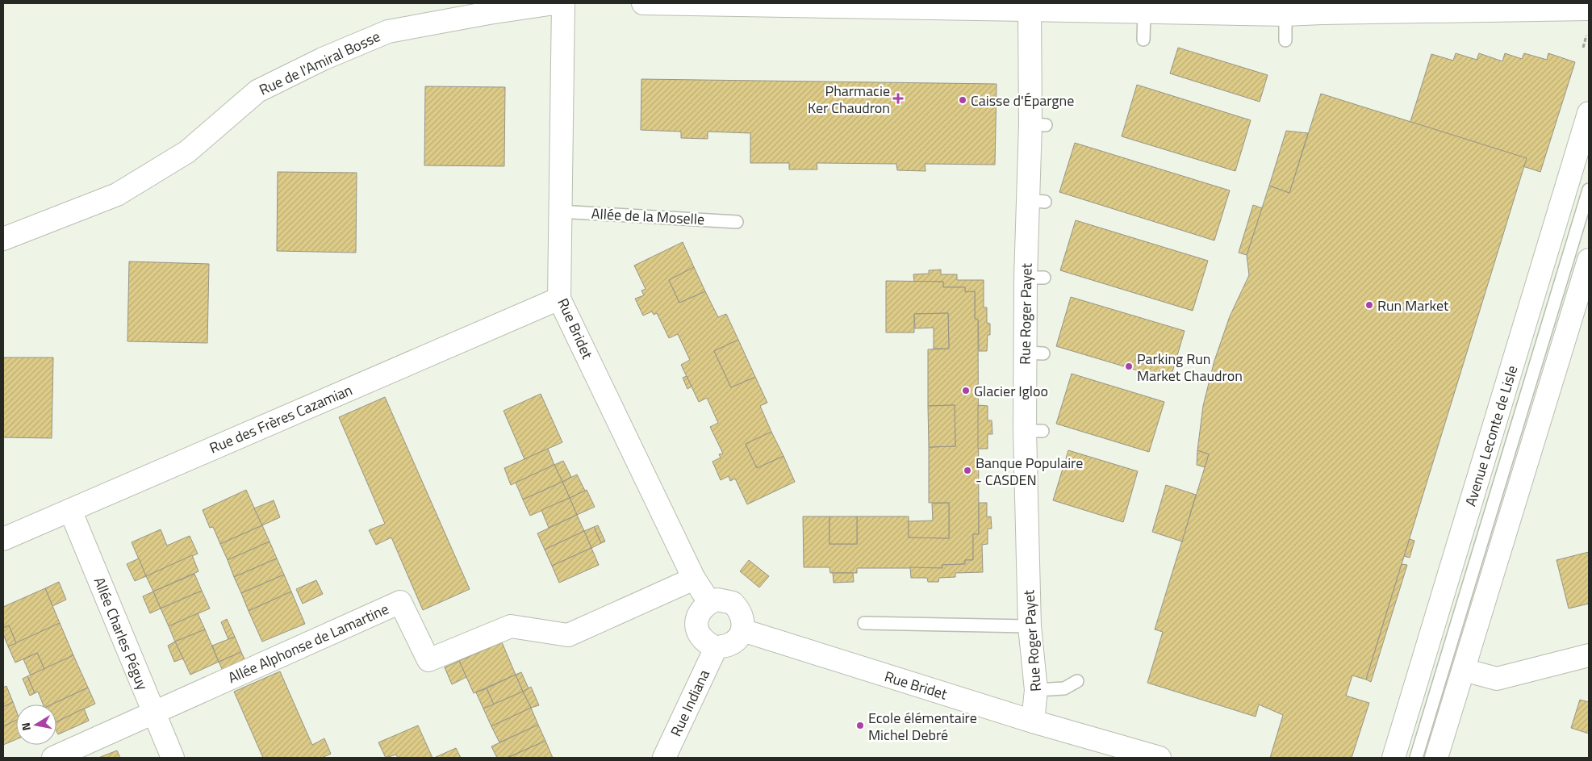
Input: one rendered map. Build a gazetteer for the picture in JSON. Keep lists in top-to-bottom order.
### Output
{
  "streets": {
    "street": [
      "Rue de l'Amiral Bosse",
      "Rue Roger Payet",
      "Rue Bridet",
      "Rue des Frères Cazamian",
      "Avenue Leconte de Lisle",
      "Allée Charles Péguy",
      "Allée Alphonse de Lamartine",
      "Rue Indiana"
    ],
    "lane": ["Allée de la Moselle"]
  },
  "crossings": [
    ["Allée de la Moselle", "Rue Bridet"],
    ["Rue Roger Payet", "Rue Bridet"],
    ["Rue Bridet", "Rue des Frères Cazamian"],
    ["Rue Bridet", "Allée Alphonse de Lamartine"],
    ["Rue Bridet", "Rue Indiana"],
    ["Rue des Frères Cazamian", "Allée Charles Péguy"],
    ["Allée Charles Péguy", "Allée Alphonse de Lamartine"]
  ],
  "places": {
    "health": ["Pharmacie Ker Chaudron"],
    "other": [
      "Caisse d'Épargne",
      "Run Market",
      "Parking Run Market Chaudron",
      "Glacier Igloo",
      "Banque Populaire - CASDEN",
      "Ecole élémentaire Michel Debré"
    ]
  },
  "north": "left"
}
